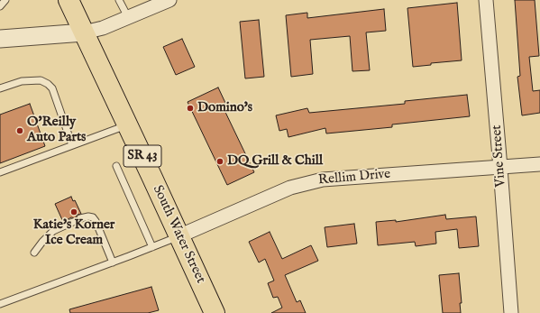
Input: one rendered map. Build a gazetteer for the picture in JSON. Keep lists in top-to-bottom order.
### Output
{
  "streets": {
    "main road": ["SR 43", "South Water Street"],
    "street": ["Vine Street", "Rellim Drive"]
  },
  "crossings": [
    ["Vine Street", "Rellim Drive"],
    ["Rellim Drive", "South Water Street"]
  ],
  "places": [
    "Domino's",
    "O'Reilly Auto Parts",
    "DQ Grill & Chill",
    "Katie's Korner Ice Cream"
  ]
}
